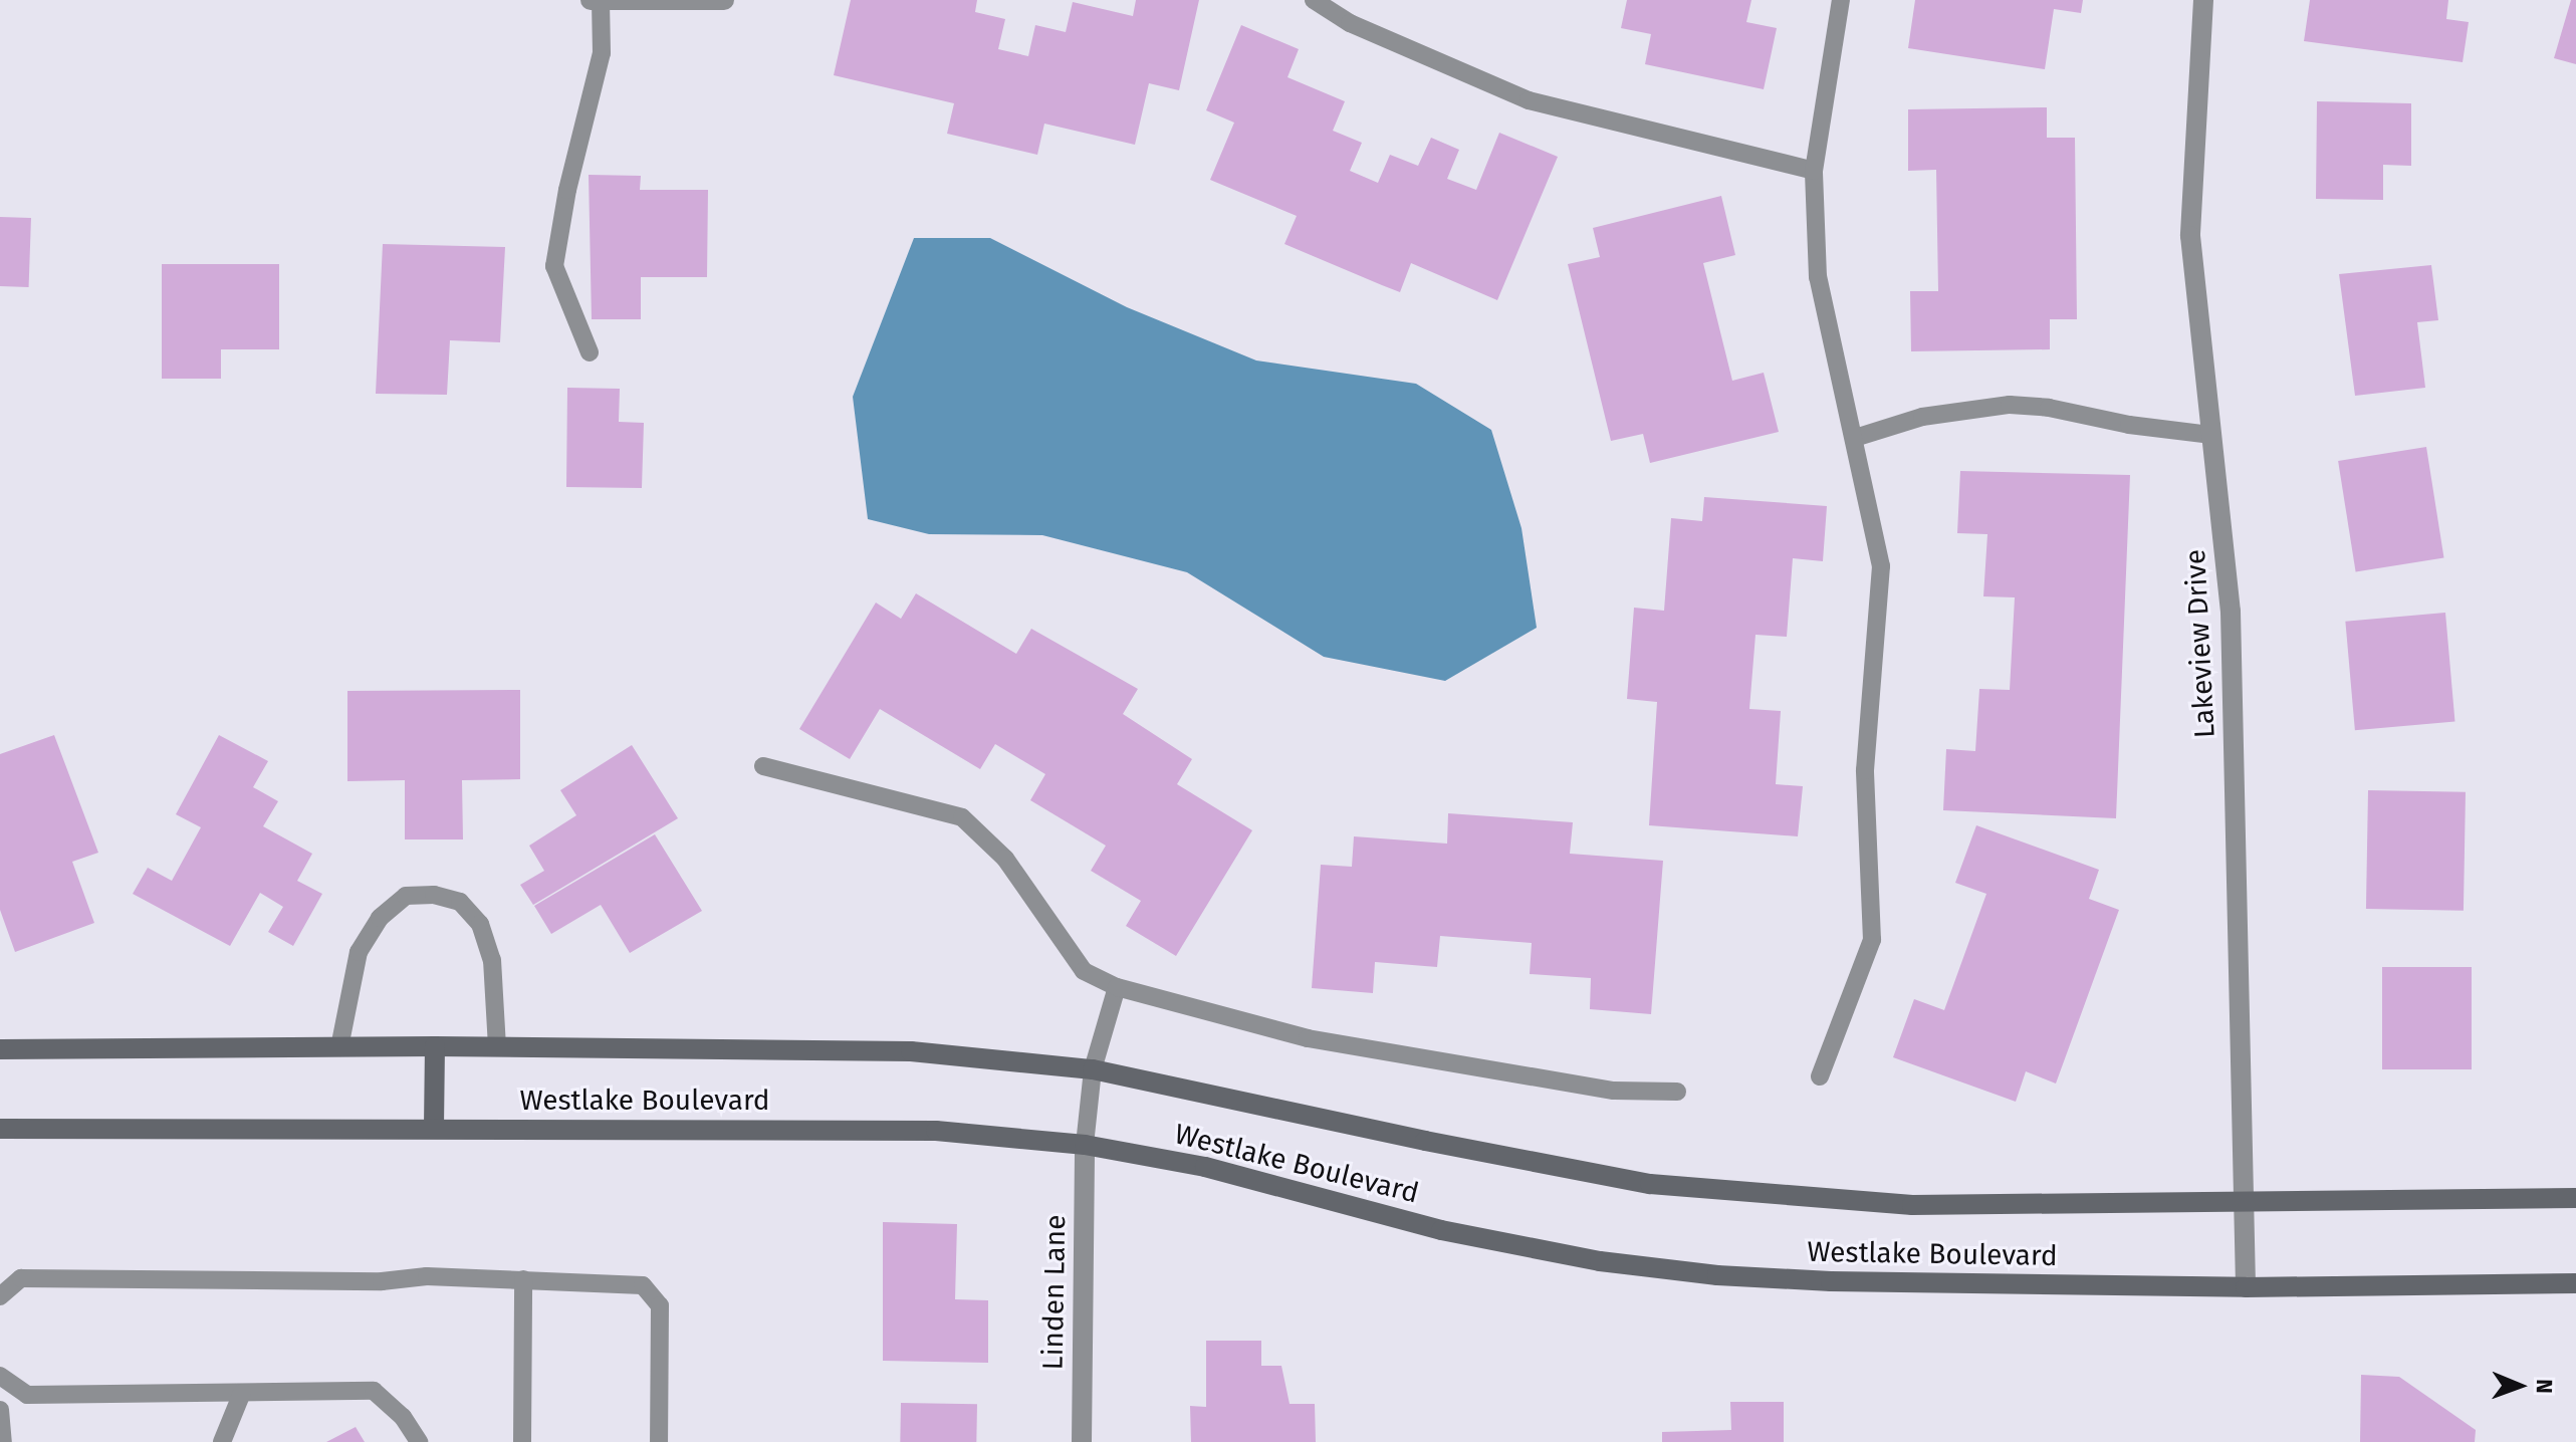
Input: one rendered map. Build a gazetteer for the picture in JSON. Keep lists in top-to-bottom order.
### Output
{
  "streets": {
    "street": ["Lakeview Drive", "Westlake Boulevard", "Linden Lane"]
  },
  "crossings": [
    ["Lakeview Drive", "Westlake Boulevard"],
    ["Westlake Boulevard", "Linden Lane"]
  ],
  "north": "right"
}
